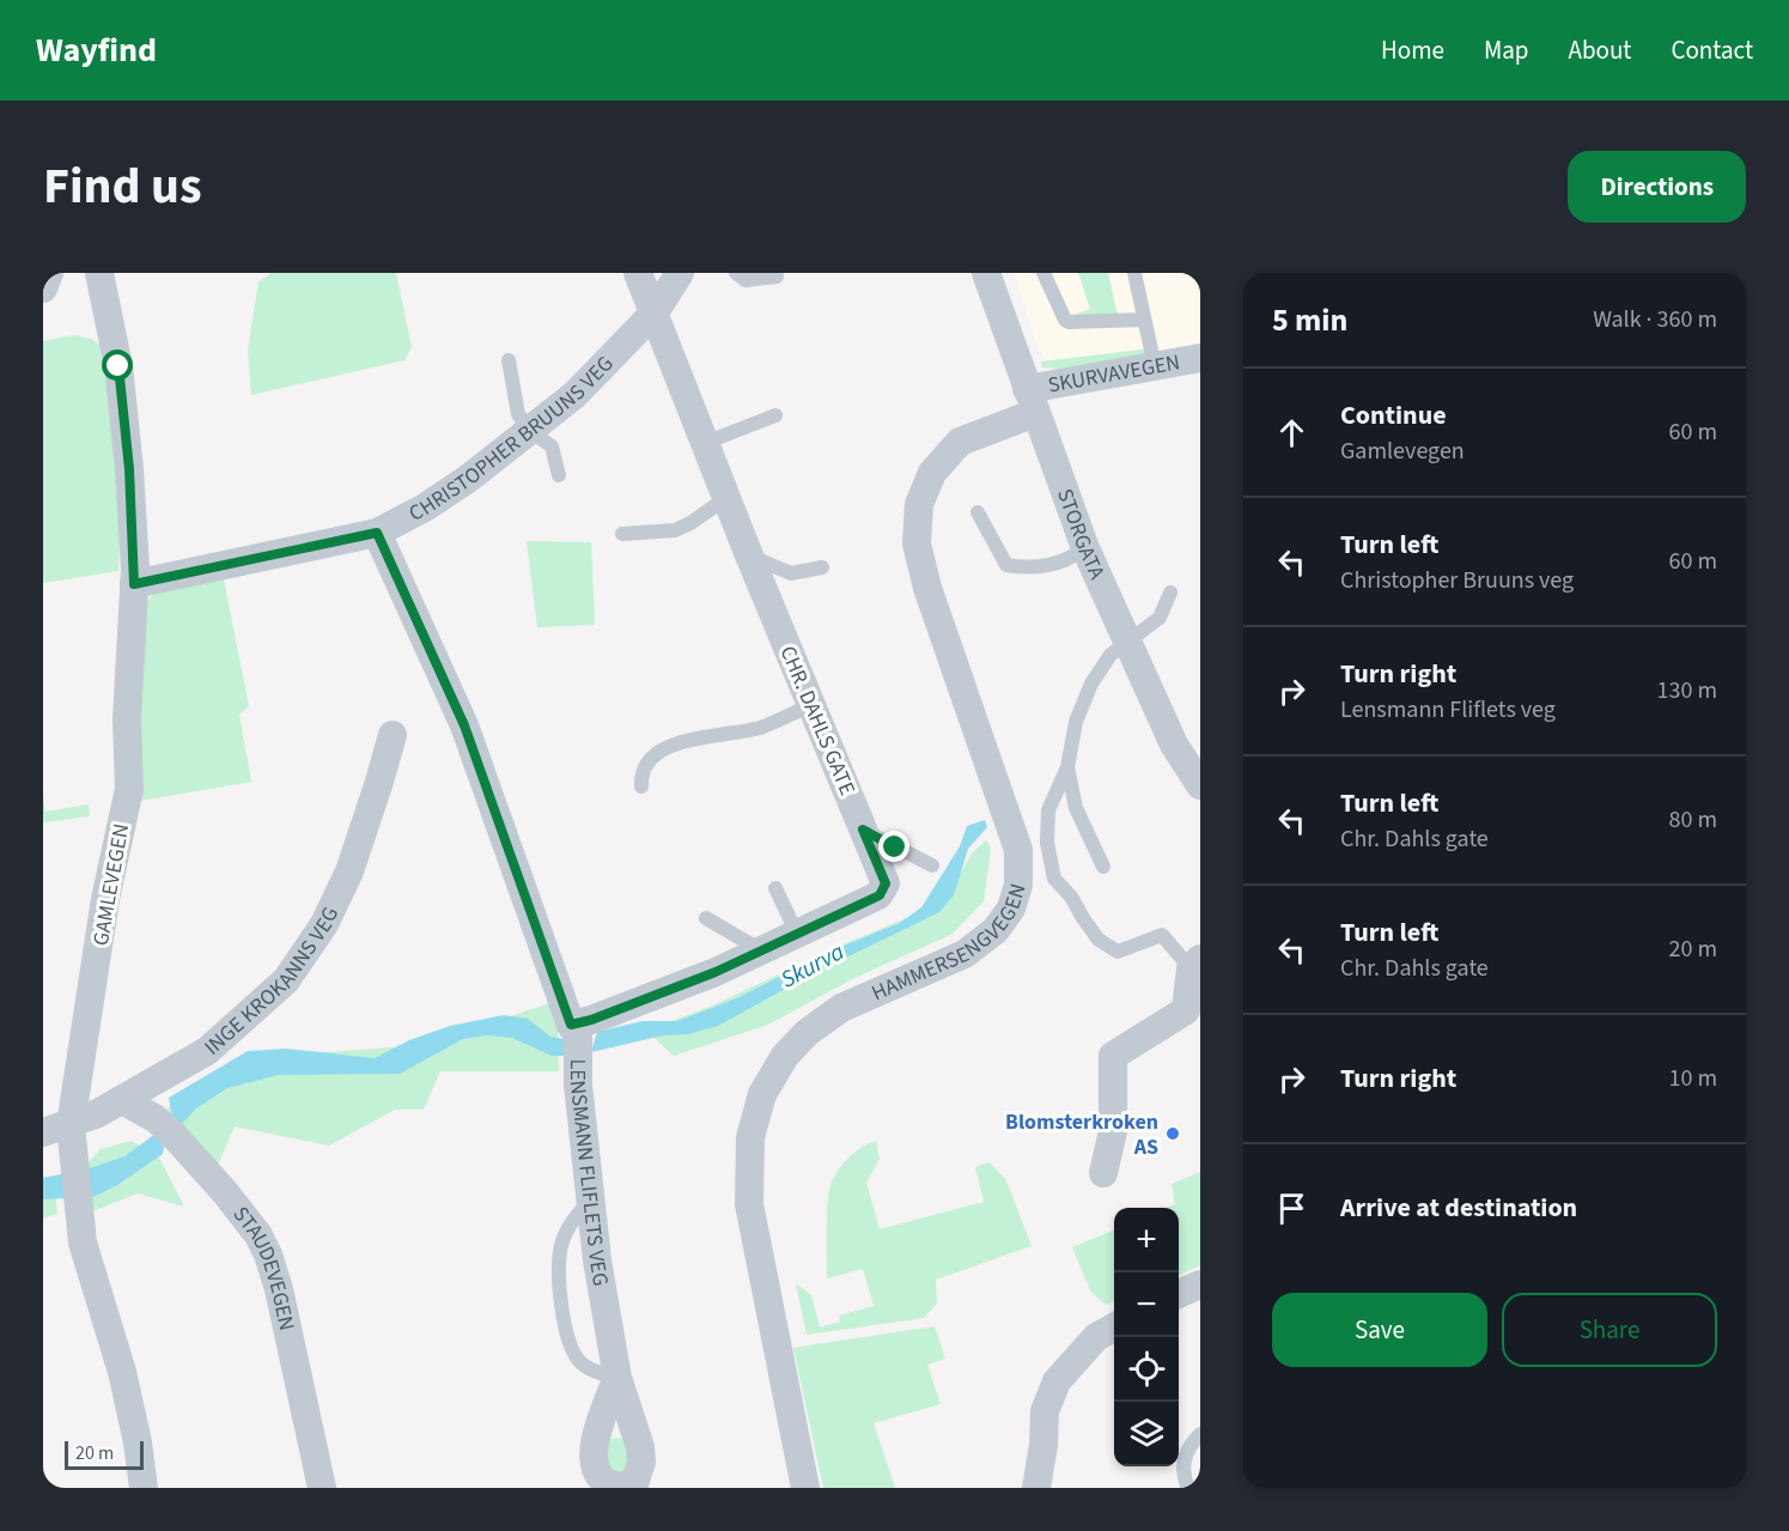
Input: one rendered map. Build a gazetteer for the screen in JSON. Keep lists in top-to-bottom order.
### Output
{
  "streets": {
    "street": [
      "SKURVAVEGEN",
      "CHRISTOPHER BRUUNS VEG",
      "STORGATA",
      "CHR. DAHLS GATE",
      "GAMLEVEGEN",
      "HAMMERSENGVEGEN",
      "INGE KROKANNS VEG",
      "LENSMANN FLIFLETS VEG",
      "STAUDEVEGEN"
    ]
  },
  "crossings": [
    ["SKURVAVEGEN", "STORGATA"],
    ["SKURVAVEGEN", "HAMMERSENGVEGEN"],
    ["CHRISTOPHER BRUUNS VEG", "CHR. DAHLS GATE"],
    ["CHRISTOPHER BRUUNS VEG", "GAMLEVEGEN"],
    ["CHRISTOPHER BRUUNS VEG", "LENSMANN FLIFLETS VEG"],
    ["STORGATA", "HAMMERSENGVEGEN"],
    ["CHR. DAHLS GATE", "LENSMANN FLIFLETS VEG"],
    ["GAMLEVEGEN", "INGE KROKANNS VEG"],
    ["INGE KROKANNS VEG", "STAUDEVEGEN"]
  ],
  "water": ["Skurva"],
  "places": ["Blomsterkroken AS"],
  "scale_bar": "20 m",
  "page": {
    "header": "Wayfind",
    "nav": [
      "Home",
      "Map",
      "About",
      "Contact"
    ],
    "title": "Find us",
    "buttons": [
      "Directions",
      ["Save", "Share"]
    ],
    "heading": ["5 min", "Walk · 360 m"],
    "list": [
      ["Continue", "Gamlevegen", "60 m"],
      ["Turn left", "Christopher Bruuns veg", "60 m"],
      ["Turn right", "Lensmann Fliflets veg", "130 m"],
      ["Turn left", "Chr. Dahls gate", "80 m"],
      ["Turn left", "Chr. Dahls gate", "20 m"],
      ["Turn right", "10 m"],
      "Arrive at destination"
    ],
    "map_buttons": ["+", "−"],
    "scale": "20 m"
  }
}
